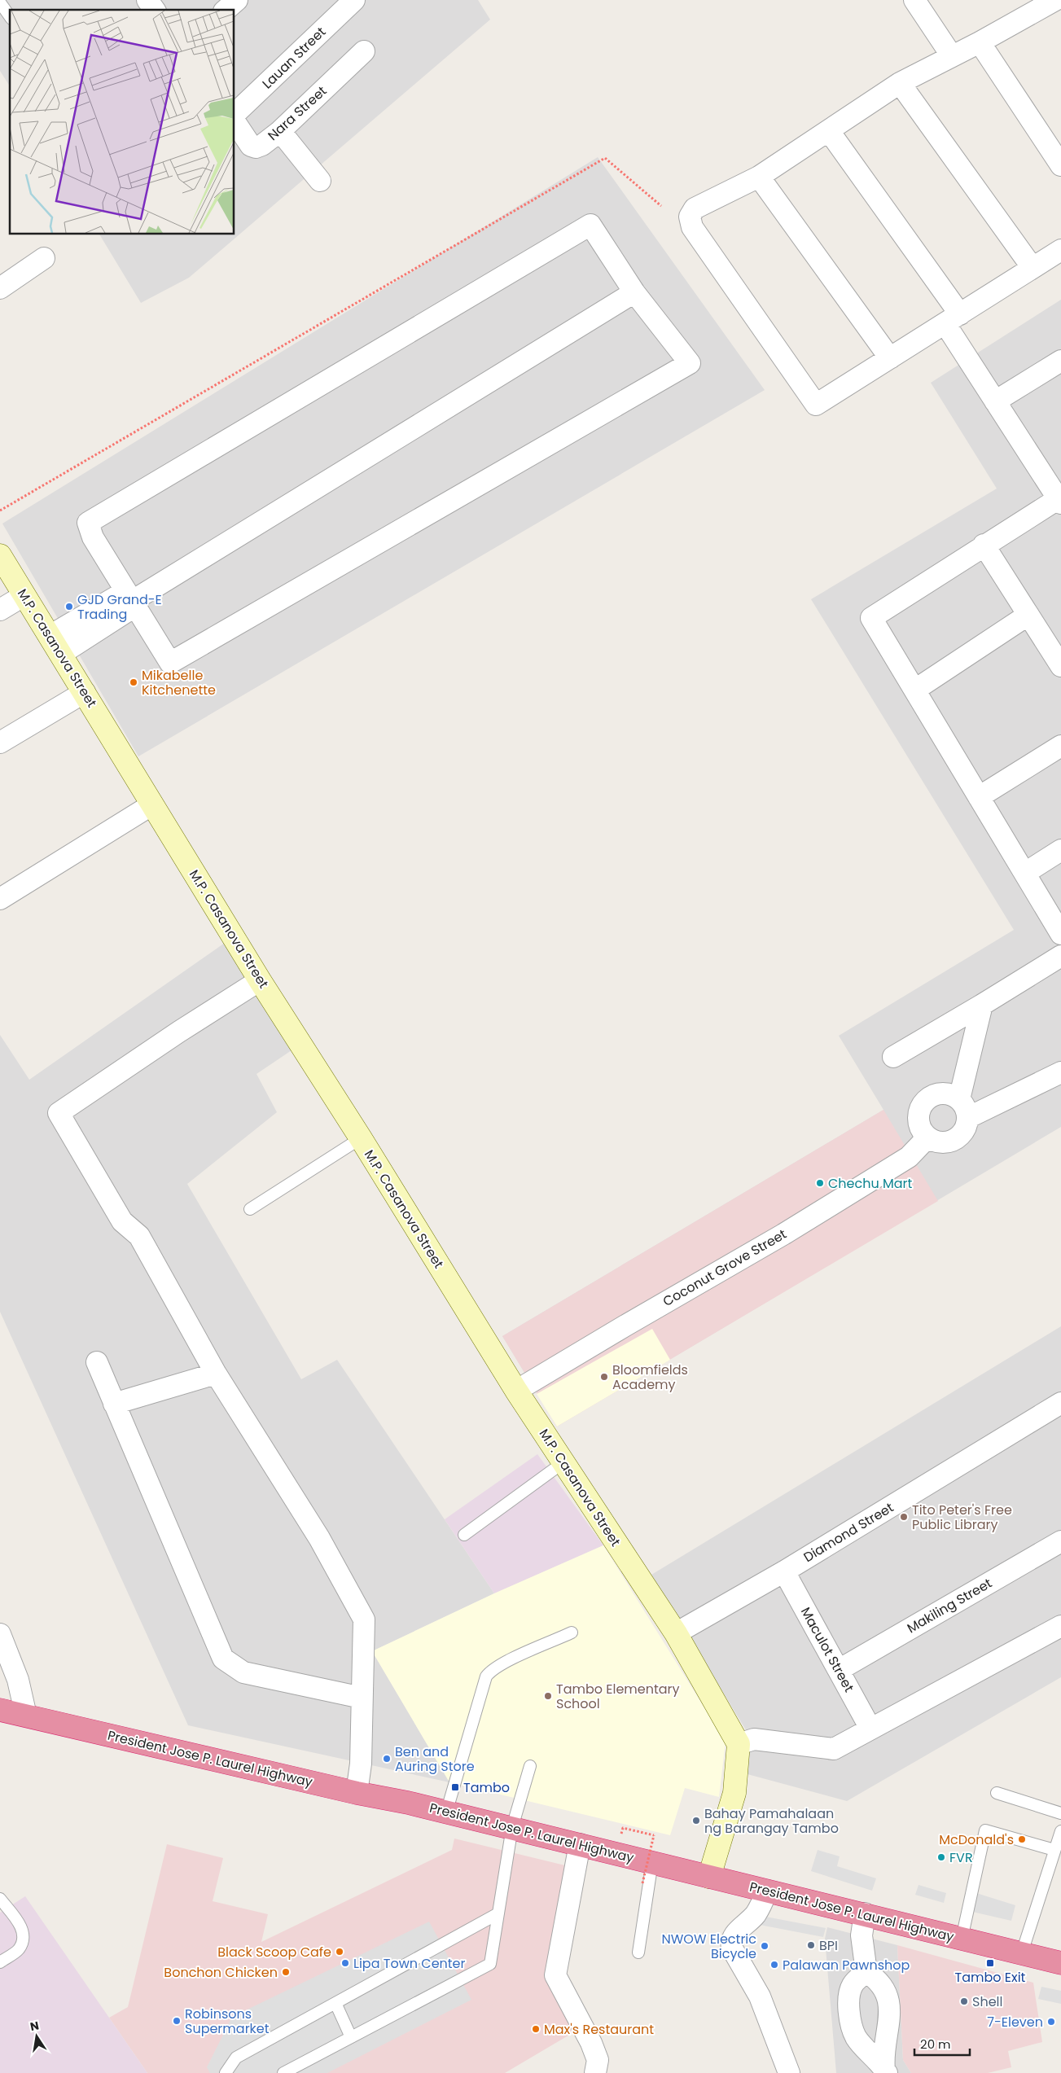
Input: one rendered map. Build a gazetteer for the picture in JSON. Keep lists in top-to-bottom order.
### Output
{
  "streets": {
    "highway": ["President Jose P. Laurel Highway"],
    "street": [
      "Lauan Street",
      "Nara Street",
      "M.P. Casanova Street",
      "Coconut Grove Street",
      "Diamond Street",
      "Makiling Street",
      "Maculot Street"
    ]
  },
  "crossings": [
    ["M.P. Casanova Street", "Coconut Grove Street"],
    ["M.P. Casanova Street", "Diamond Street"],
    ["Diamond Street", "Maculot Street"],
    ["Makiling Street", "Maculot Street"]
  ],
  "places": {
    "other": [
      "GJD Grand-E Trading",
      "Mikabelle Kitchenette",
      "Chechu Mart",
      "Bloomfields Academy",
      "Tito Peter's Free Public Library",
      "Tambo Elementary School",
      "Ben and Auring Store",
      "Bahay Pamahalaan ng Barangay Tambo",
      "McDonald's",
      "FVR",
      "BPI",
      "NWOW Electric Bicycle",
      "Black Scoop Cafe",
      "Lipa Town Center",
      "Palawan Pawnshop",
      "Bonchon Chicken",
      "Shell",
      "Robinsons Supermarket",
      "7-Eleven",
      "Max's Restaurant"
    ],
    "transit": ["Tambo", "Tambo Exit"]
  },
  "scale_bar": "20 m",
  "north": "top"
}
